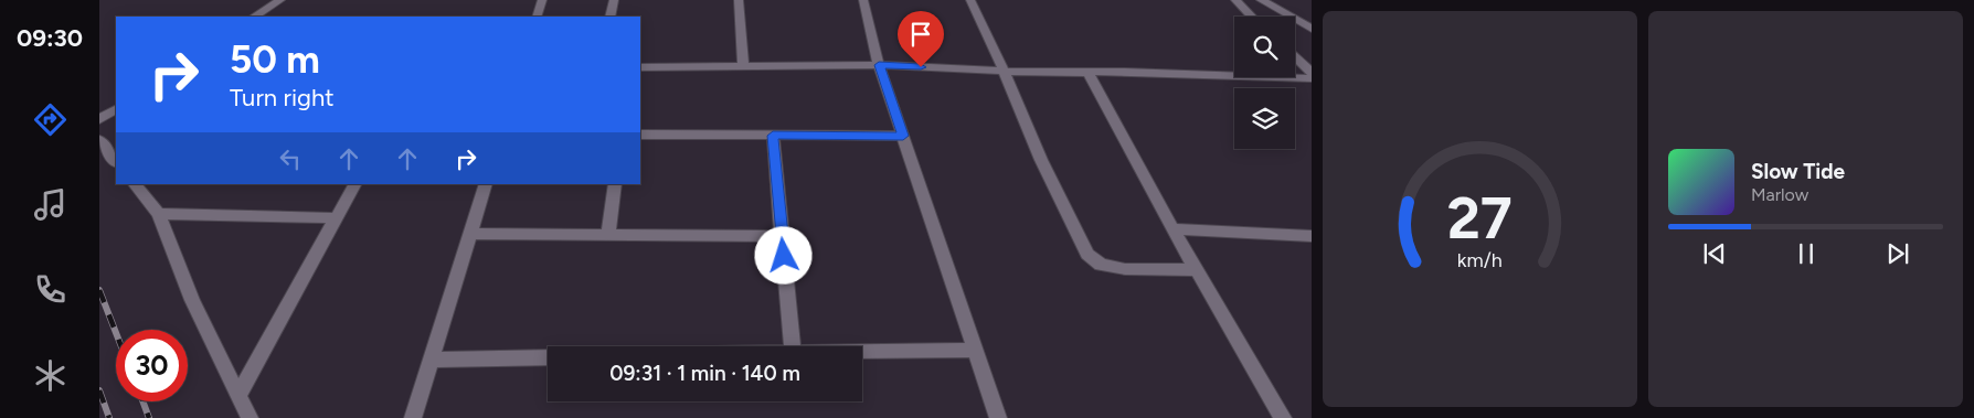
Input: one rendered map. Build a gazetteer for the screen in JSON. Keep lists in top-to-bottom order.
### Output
{
  "page": {
    "tabs": "09:30",
    "turn": ["50 m", "Turn right"],
    "song": ["Slow Tide", "Marlow"],
    "limit": "30",
    "trip": "09:31 · 1 min · 140 m",
    "gauge": ["27", "km/h"]
  }
}
